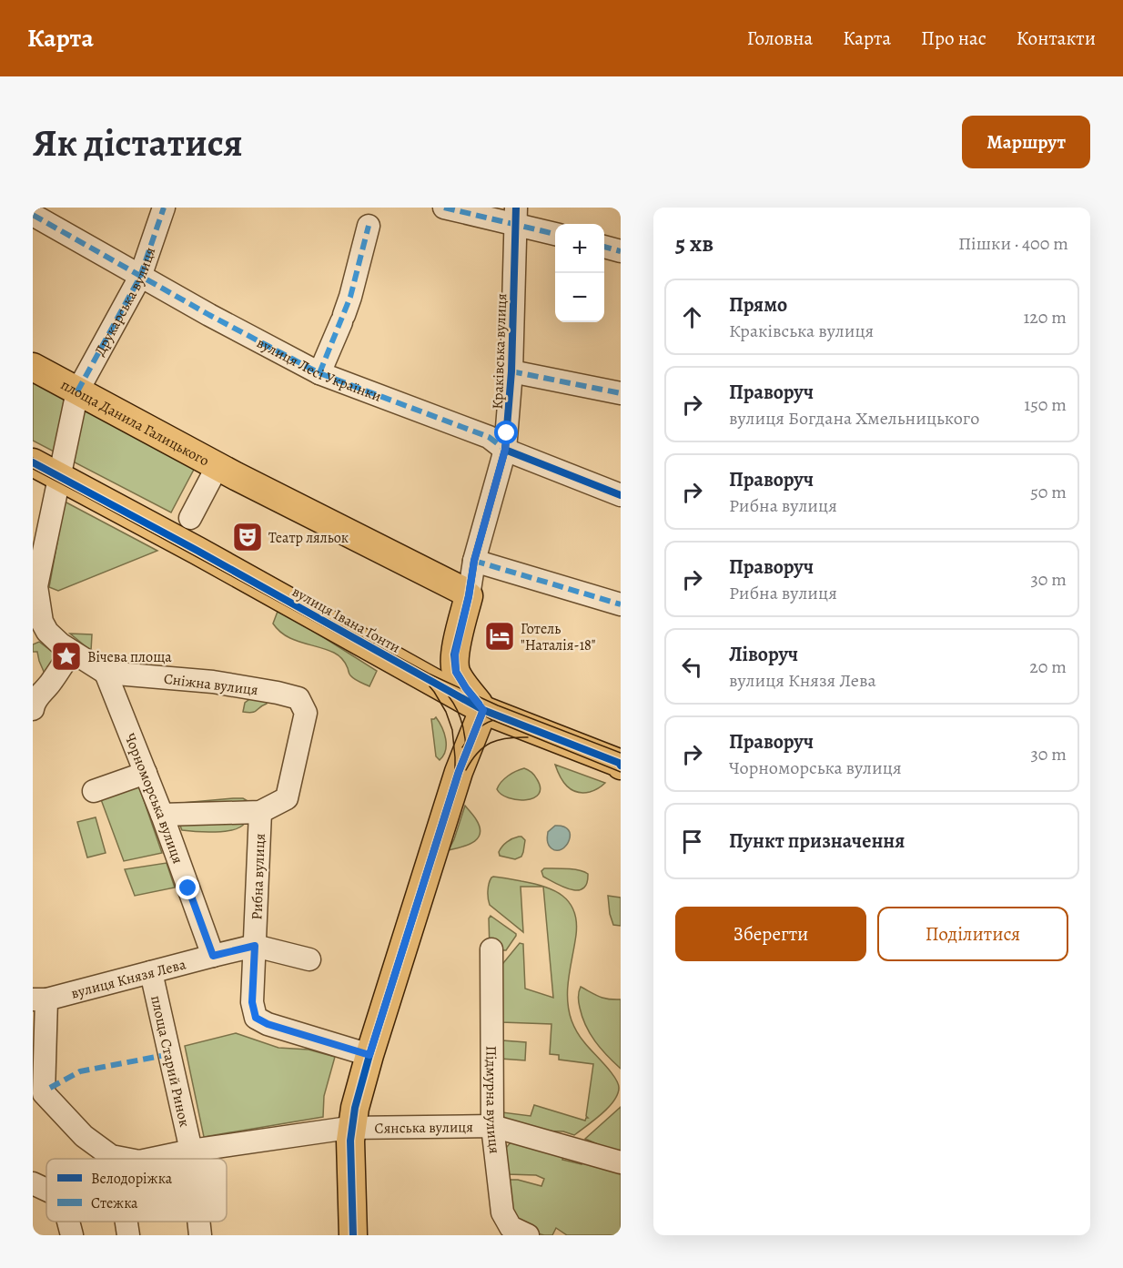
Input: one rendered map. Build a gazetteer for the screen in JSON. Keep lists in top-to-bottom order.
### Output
{
  "streets": {
    "main road": ["Краківська вулиця", "площа Данила Галицького", "вулиця Івана Ґонти"],
    "street": [
      "Друкарська вулиця",
      "вулиця Лесі Українки",
      "Сніжна вулиця",
      "Чорноморська вулиця",
      "Рибна вулиця",
      "вулиця Князя Лева",
      "площа Старий Ринок",
      "Підмурна вулиця",
      "Сянська вулиця"
    ]
  },
  "crossings": [
    ["Друкарська вулиця", "вулиця Лесі Українки"],
    ["Друкарська вулиця", "площа Данила Галицького"],
    ["Друкарська вулиця", "вулиця Івана Ґонти"],
    ["Краківська вулиця", "вулиця Лесі Українки"],
    ["Краківська вулиця", "площа Данила Галицького"],
    ["Краківська вулиця", "вулиця Івана Ґонти"],
    ["Сніжна вулиця", "Чорноморська вулиця"],
    ["Сніжна вулиця", "Рибна вулиця"],
    ["Чорноморська вулиця", "вулиця Князя Лева"],
    ["Рибна вулиця", "вулиця Князя Лева"],
    ["вулиця Князя Лева", "площа Старий Ринок"],
    ["площа Старий Ринок", "Сянська вулиця"],
    ["Підмурна вулиця", "Сянська вулиця"]
  ],
  "places": {
    "theatre": ["Театр ляльок"],
    "hotel": ["Готель \"Наталія-18\""],
    "place": ["Вічева площа"]
  },
  "legend": ["Велодоріжка", "Стежка"],
  "page": {
    "header": "Карта",
    "nav": [
      "Головна",
      "Карта",
      "Про нас",
      "Контакти"
    ],
    "buttons": [
      "Маршрут",
      ["Зберегти", "Поділитися"]
    ],
    "title": "Як дістатися",
    "heading": ["5 хв", "Пішки · 400 m"],
    "map_buttons": ["+", "−"],
    "list": [
      ["Прямо", "Краківська вулиця", "120 m"],
      ["Праворуч", "вулиця Богдана Хмельницького", "150 m"],
      ["Праворуч", "Рибна вулиця", "50 m"],
      ["Праворуч", "Рибна вулиця", "30 m"],
      ["Ліворуч", "вулиця Князя Лева", "20 m"],
      ["Праворуч", "Чорноморська вулиця", "30 m"],
      "Пункт призначення"
    ]
  }
}
